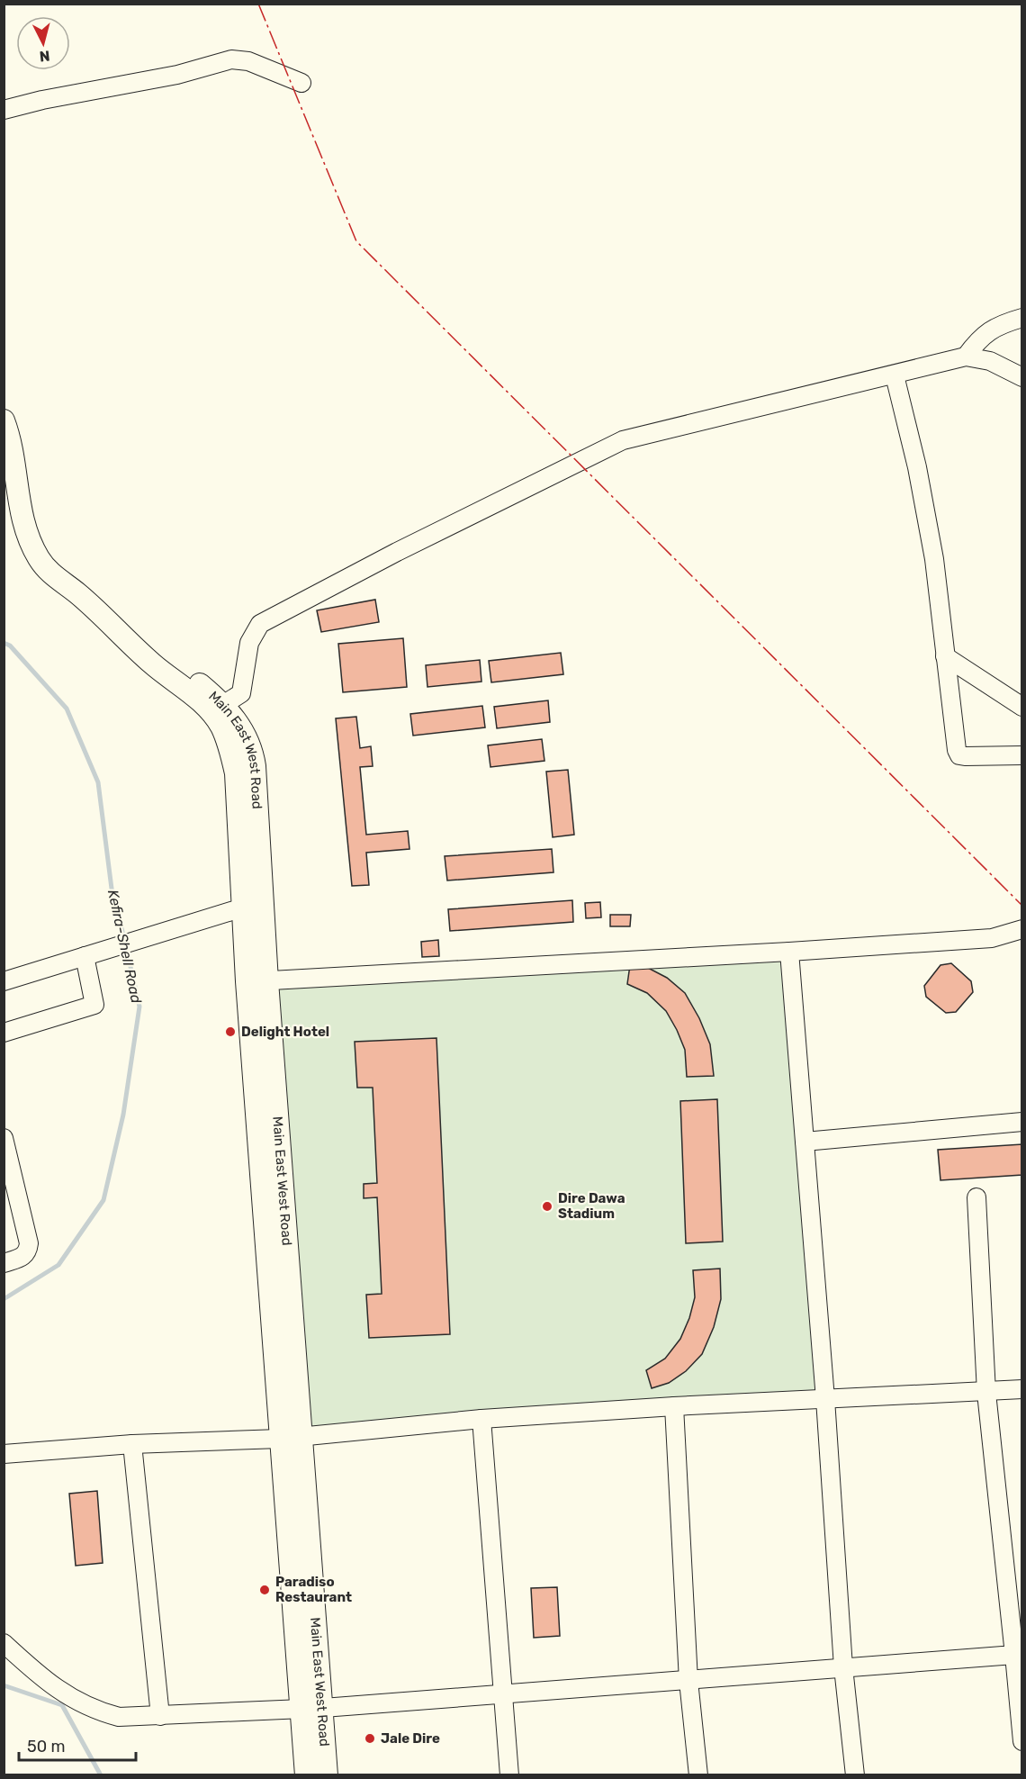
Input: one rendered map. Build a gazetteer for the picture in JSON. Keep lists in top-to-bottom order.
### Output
{
  "streets": {
    "main road": ["Main East West Road"]
  },
  "water": ["Kefira-Shell Road"],
  "places": [
    "Delight Hotel",
    "Dire Dawa Stadium",
    "Paradiso Restaurant",
    "Jale Dire"
  ],
  "scale_bar": "50 m",
  "north": "bottom"
}
